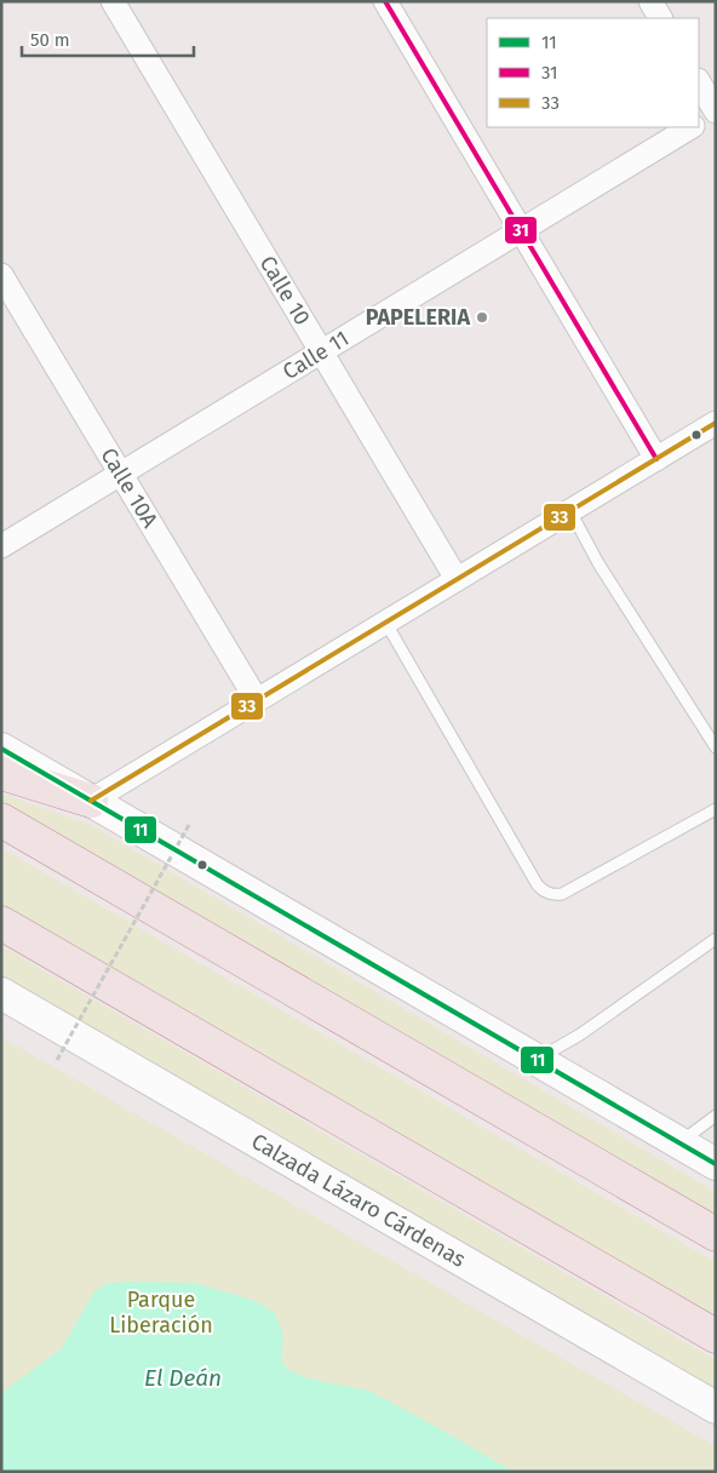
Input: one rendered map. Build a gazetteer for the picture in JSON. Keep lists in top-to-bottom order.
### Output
{
  "streets": {
    "main road": ["Calzada Lázaro Cárdenas"],
    "street": ["Calle 10", "Calle 11", "Calle 10A"]
  },
  "crossings": [
    ["Calle 10", "Calle 11"],
    ["Calle 11", "Calle 10A"]
  ],
  "water": ["El Deán"],
  "parks": ["Parque Liberación"],
  "places": ["PAPELERIA"],
  "lines": ["transit line 31", "transit line 33", "transit line 11"],
  "legend": ["11", "31", "33"],
  "scale_bar": "50 m"
}
